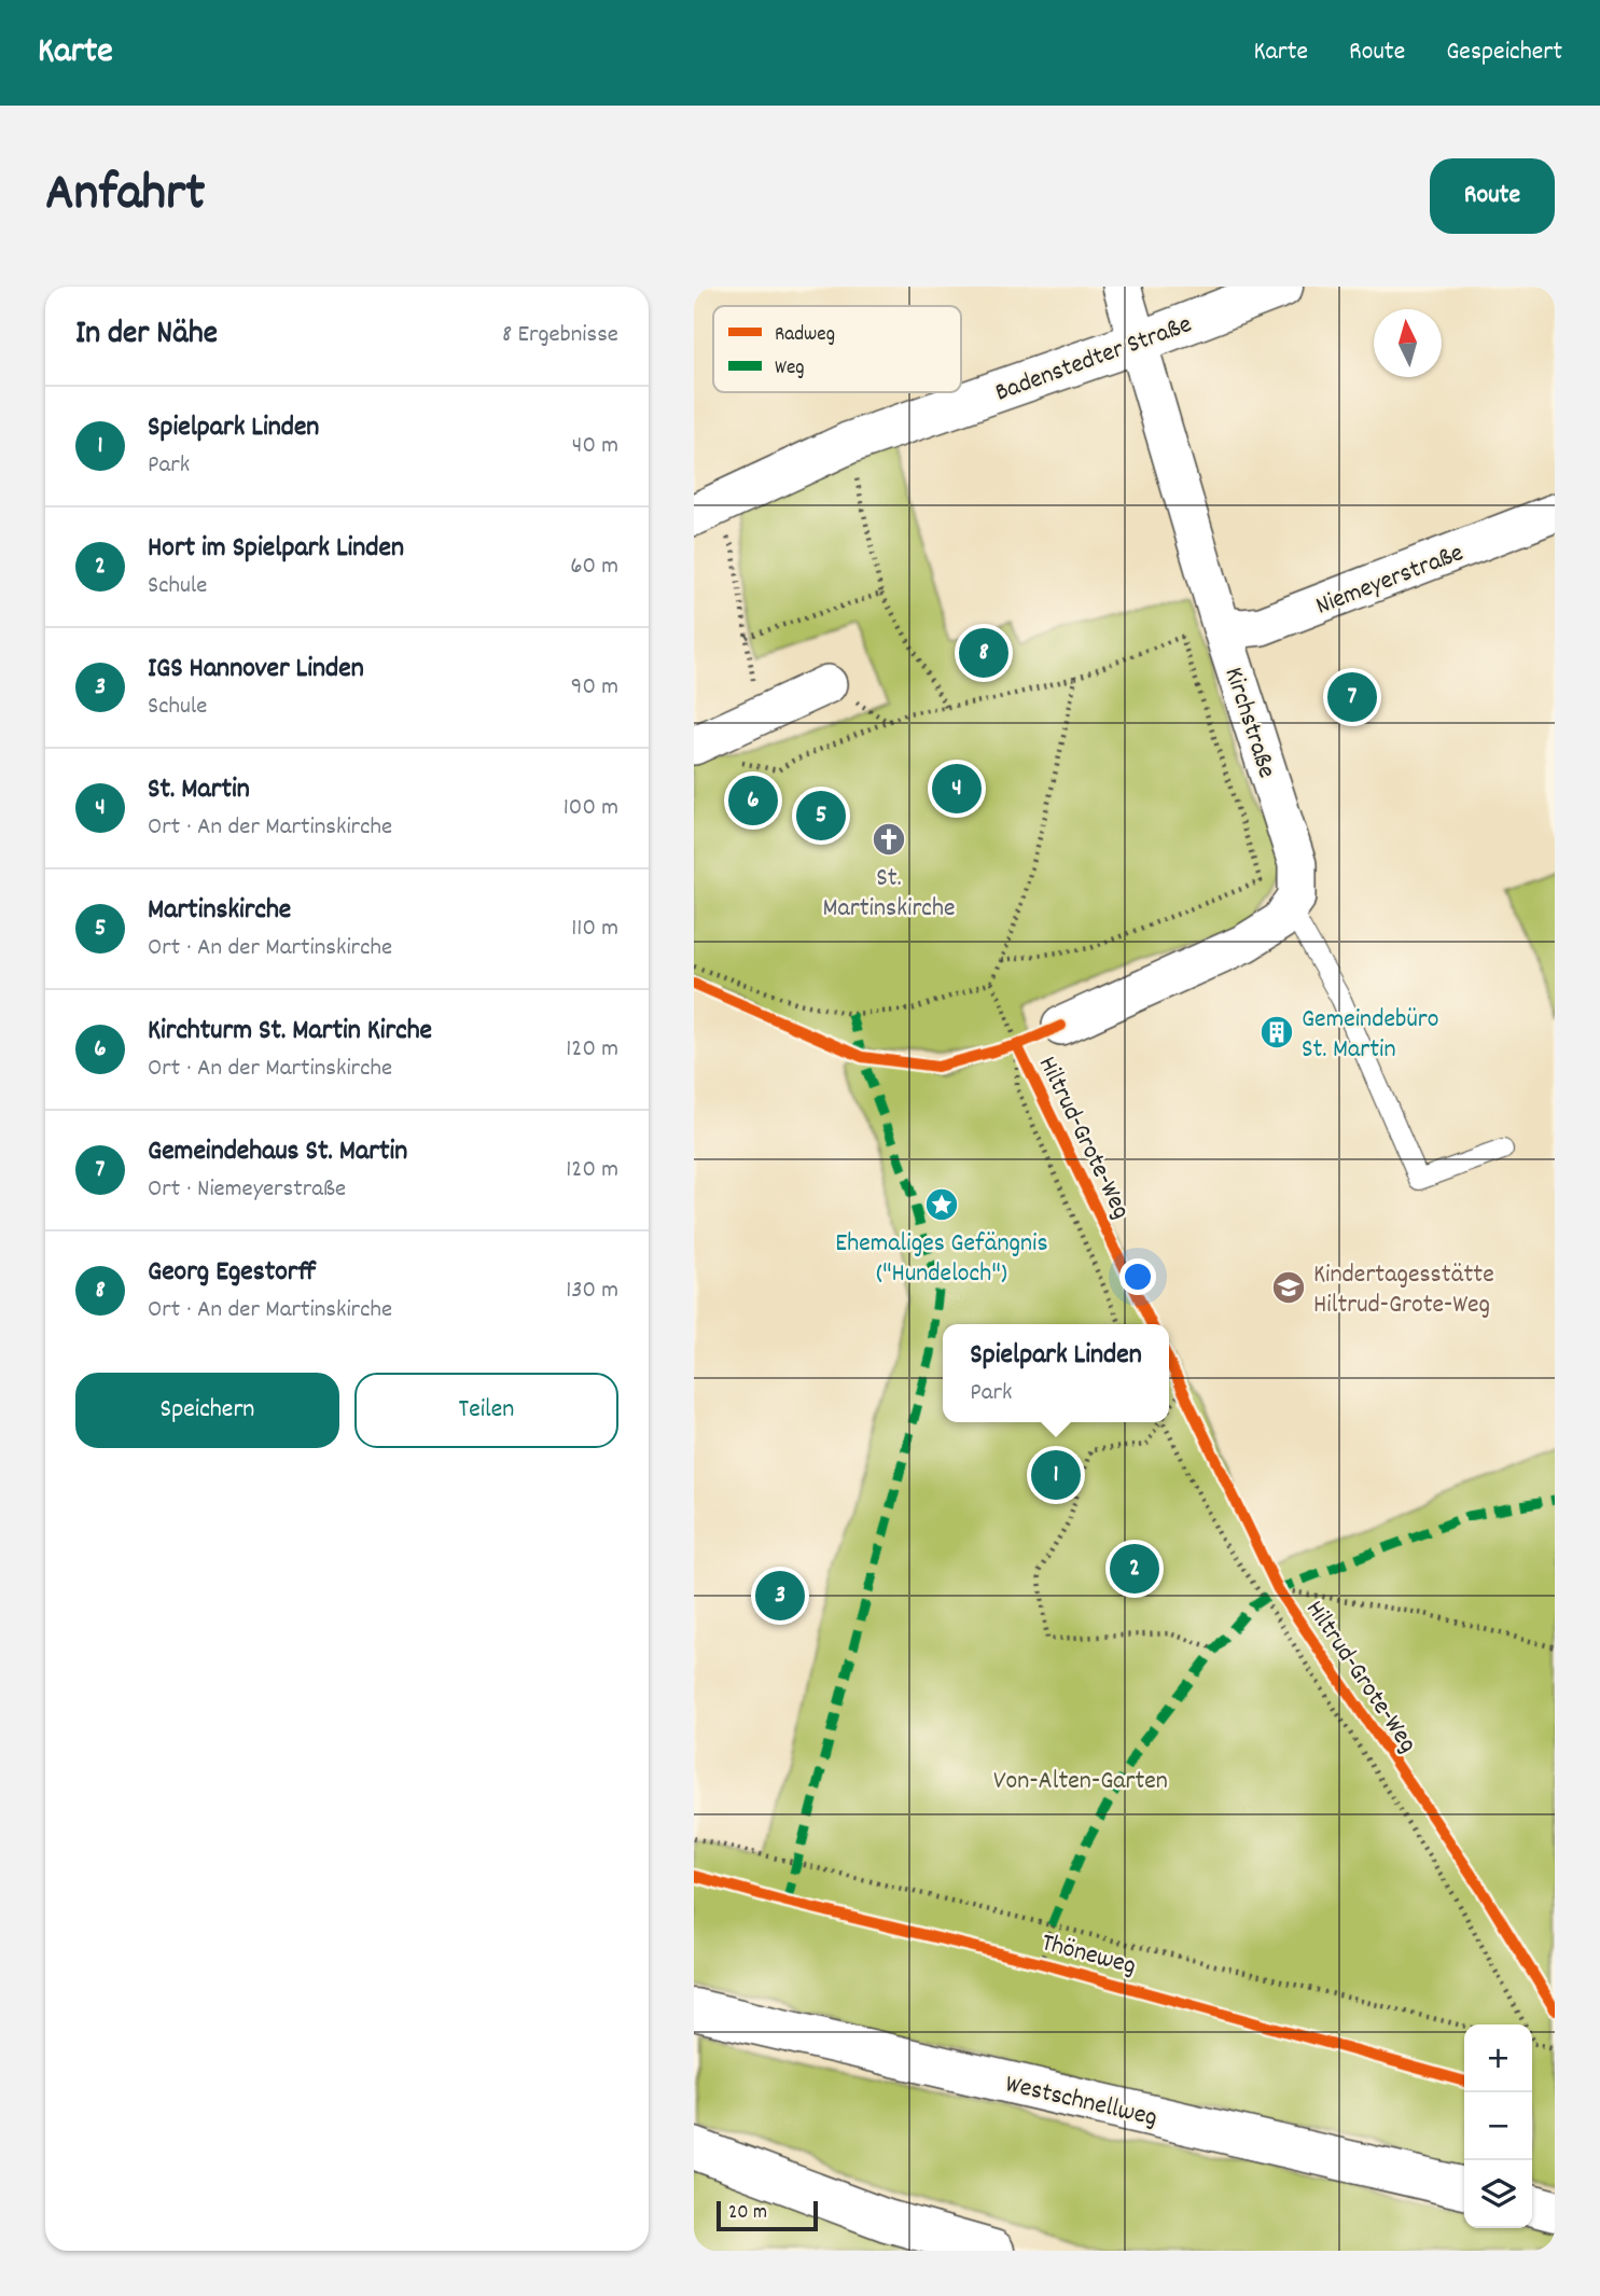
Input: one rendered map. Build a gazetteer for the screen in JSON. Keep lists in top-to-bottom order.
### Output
{
  "streets": {
    "main road": ["Badenstedter Straße", "Westschnellweg"],
    "street": ["Niemeyerstraße", "Kirchstraße"],
    "cycle path": ["Hiltrud-Grote-Weg", "Thöneweg"]
  },
  "crossings": [
    ["Badenstedter Straße", "Kirchstraße"],
    ["Niemeyerstraße", "Kirchstraße"]
  ],
  "parks": ["Von-Alten-Garten"],
  "places": {
    "church": ["St. Martinskirche"],
    "building": ["Gemeindebüro St. Martin"],
    "place": ["Ehemaliges Gefängnis (\"Hundeloch\")"],
    "school or university": ["Kindertagesstätte Hiltrud-Grote-Weg"]
  },
  "legend": ["Radweg", "Weg"],
  "scale_bar": "20 m",
  "north": "top",
  "page": {
    "header": "Karte",
    "nav": ["Karte", "Route", "Gespeichert"],
    "title": "Anfahrt",
    "buttons": [
      "Route",
      ["Speichern", "Teilen"]
    ],
    "heading": ["In der Nähe", "8 Ergebnisse"],
    "list": [
      {
        "mark": "1",
        "name": "Spielpark Linden",
        "note": "Park",
        "value": "40 m"
      },
      {
        "mark": "2",
        "name": "Hort im Spielpark Linden",
        "note": "Schule",
        "value": "60 m"
      },
      {
        "mark": "3",
        "name": "IGS Hannover Linden",
        "note": "Schule",
        "value": "90 m"
      },
      {
        "mark": "4",
        "name": "St. Martin",
        "note": "Ort · An der Martinskirche",
        "value": "100 m"
      },
      {
        "mark": "5",
        "name": "Martinskirche",
        "note": "Ort · An der Martinskirche",
        "value": "110 m"
      },
      {
        "mark": "6",
        "name": "Kirchturm St. Martin Kirche",
        "note": "Ort · An der Martinskirche",
        "value": "120 m"
      },
      {
        "mark": "7",
        "name": "Gemeindehaus St. Martin",
        "note": "Ort · Niemeyerstraße",
        "value": "120 m"
      },
      {
        "mark": "8",
        "name": "Georg Egestorff",
        "note": "Ort · An der Martinskirche",
        "value": "130 m"
      }
    ],
    "pins": [
      "8",
      "7",
      "4",
      "6",
      "5",
      "1",
      "2",
      "3"
    ],
    "popup": ["Spielpark Linden", "Park"],
    "map_buttons": ["+", "−"],
    "scale": "20 m"
  }
}
